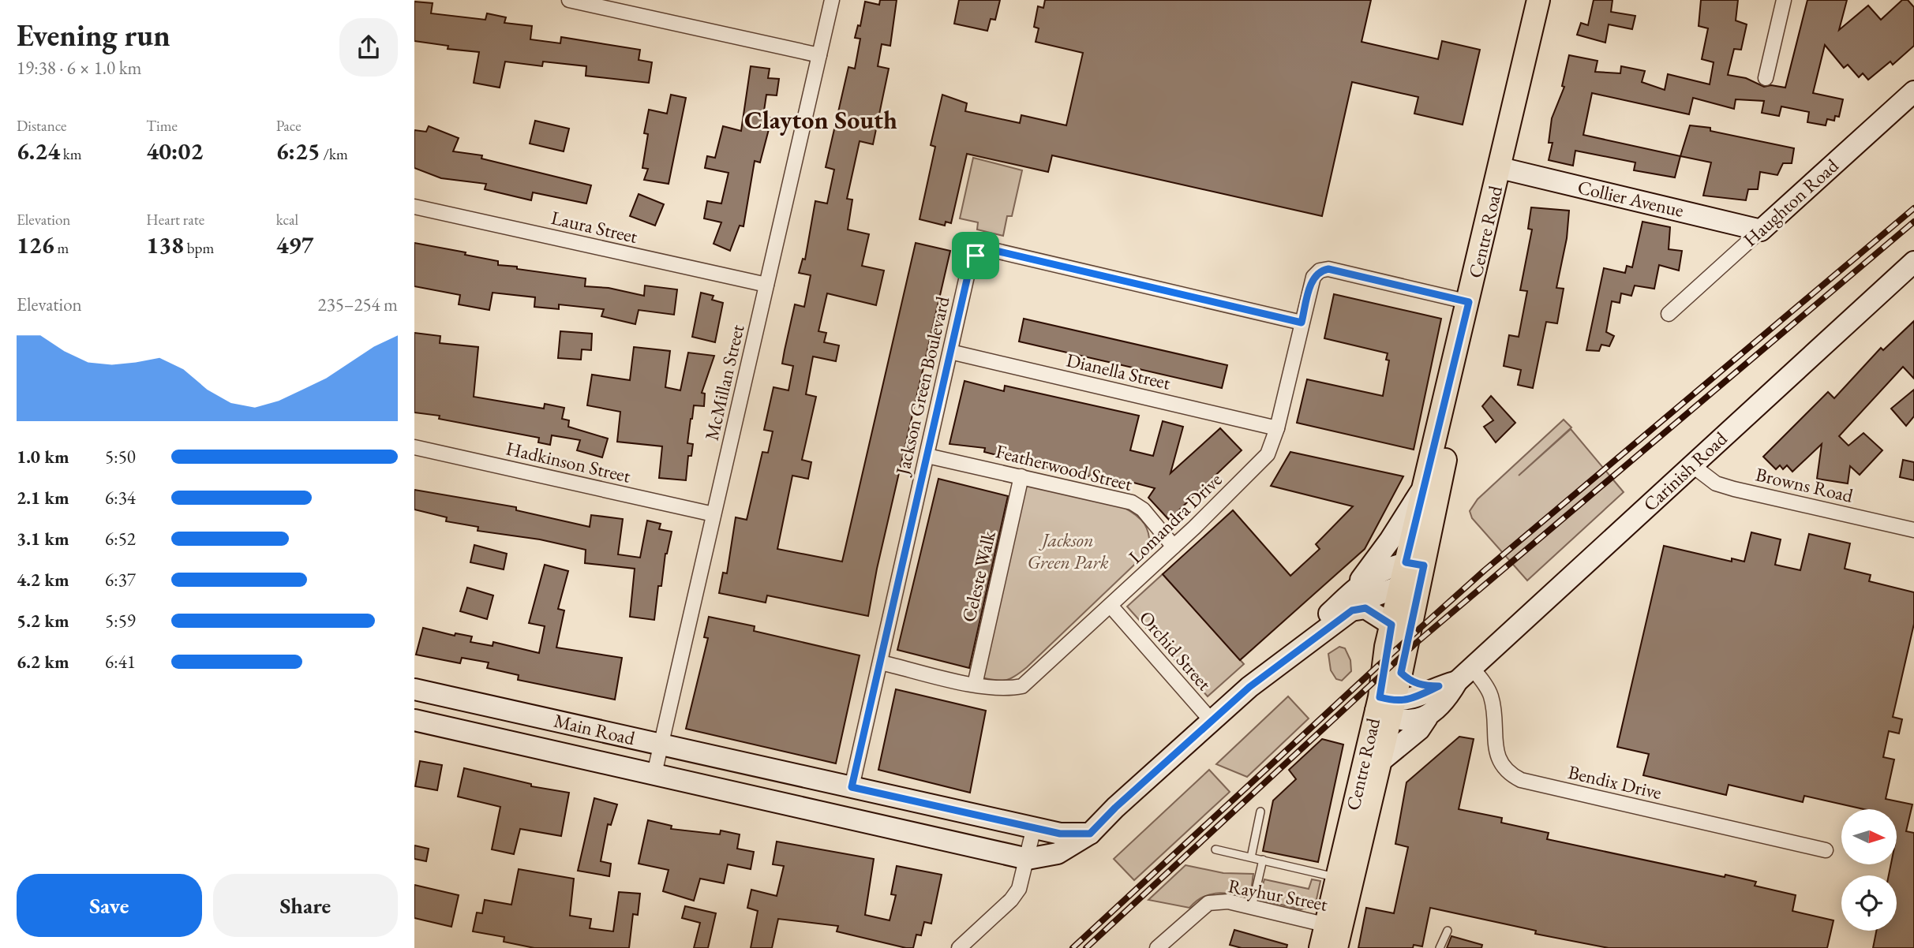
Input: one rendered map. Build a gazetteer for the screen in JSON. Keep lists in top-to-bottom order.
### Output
{
  "streets": {
    "main road": [
      "Collier Avenue",
      "Haughton Road",
      "Centre Road",
      "Carinish Road",
      "Main Road"
    ],
    "street": [
      "Laura Street",
      "Dianella Street",
      "McMillan Street",
      "Jackson Green Boulevard",
      "Hadkinson Street",
      "Featherwood Street",
      "Browns Road",
      "Lomandra Drive",
      "Celeste Walk",
      "Orchid Street",
      "Bendix Drive",
      "Rayhur Street"
    ]
  },
  "crossings": [
    ["Collier Avenue", "Haughton Road"],
    ["Collier Avenue", "Centre Road"],
    ["Laura Street", "McMillan Street"],
    ["Centre Road", "Carinish Road"],
    ["Centre Road", "Lomandra Drive"],
    ["Centre Road", "Rayhur Street"],
    ["Dianella Street", "Jackson Green Boulevard"],
    ["Dianella Street", "Lomandra Drive"],
    ["McMillan Street", "Hadkinson Street"],
    ["McMillan Street", "Main Road"],
    ["Jackson Green Boulevard", "Featherwood Street"],
    ["Jackson Green Boulevard", "Lomandra Drive"],
    ["Jackson Green Boulevard", "Main Road"],
    ["Featherwood Street", "Lomandra Drive"],
    ["Featherwood Street", "Celeste Walk"],
    ["Carinish Road", "Browns Road"],
    ["Carinish Road", "Bendix Drive"],
    ["Lomandra Drive", "Celeste Walk"],
    ["Lomandra Drive", "Orchid Street"]
  ],
  "districts": ["Clayton South"],
  "parks": ["Jackson Green Park"],
  "north": "right",
  "page": {
    "heading": ["Evening run", "19:38 · 6 × 1.0 km"],
    "stats": [
      ["Distance", "6.24 km"],
      ["Time", "40:02"],
      ["Pace", "6:25 /km"],
      ["Elevation", "126 m"],
      ["Heart rate", "138 bpm"],
      ["kcal", "497"]
    ],
    "chart": ["Elevation", "235–254 m"],
    "list": [
      {
        "name": "1.0 km",
        "note": "5:50"
      },
      {
        "name": "2.1 km",
        "note": "6:34"
      },
      {
        "name": "3.1 km",
        "note": "6:52"
      },
      {
        "name": "4.2 km",
        "note": "6:37"
      },
      {
        "name": "5.2 km",
        "note": "5:59"
      },
      {
        "name": "6.2 km",
        "note": "6:41"
      }
    ],
    "buttons": ["Save", "Share"]
  }
}
